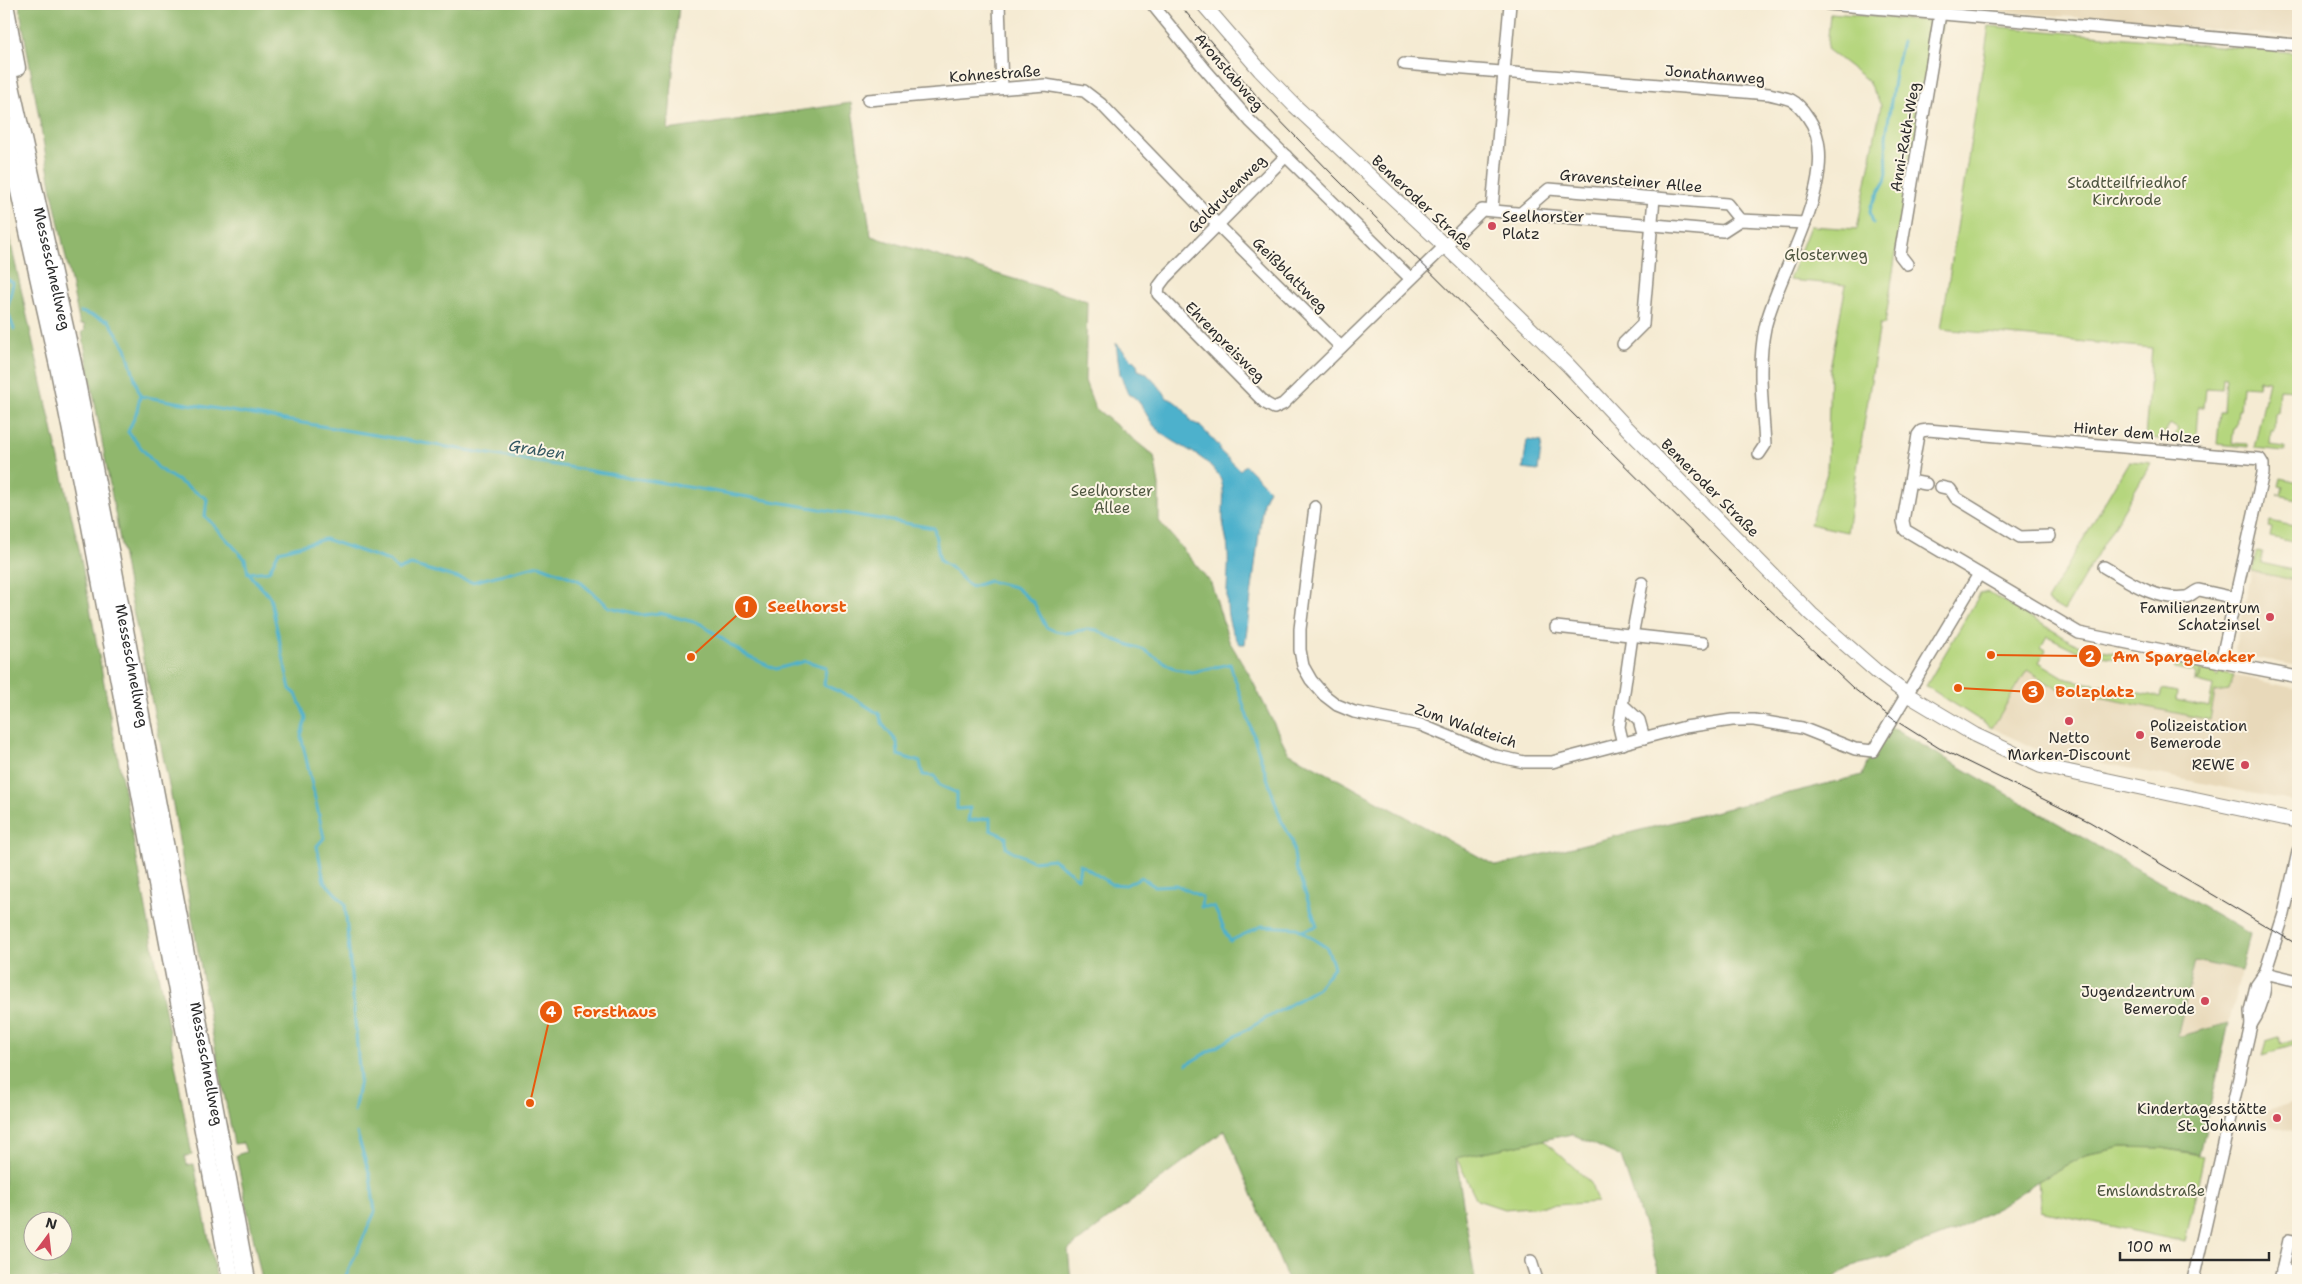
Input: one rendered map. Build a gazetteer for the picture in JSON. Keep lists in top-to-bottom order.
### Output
{
  "streets": {
    "highway": ["Messeschnellweg"],
    "main road": ["Bemeroder Straße"],
    "street": [
      "Aronstabweg",
      "Kohnestraße",
      "Jonathanweg",
      "Anni-Rath-Weg",
      "Gravensteiner Allee",
      "Goldrutenweg",
      "Geißblattweg",
      "Ehrenpreisweg",
      "Hinter dem Holze",
      "Zum Waldteich"
    ]
  },
  "crossings": [
    ["Aronstabweg", "Goldrutenweg"],
    ["Kohnestraße", "Goldrutenweg"],
    ["Kohnestraße", "Geißblattweg"],
    ["Goldrutenweg", "Geißblattweg"],
    ["Goldrutenweg", "Ehrenpreisweg"],
    ["Bemeroder Straße", "Zum Waldteich"],
    ["Geißblattweg", "Ehrenpreisweg"]
  ],
  "water": ["Graben"],
  "parks": [
    "Stadtteilfriedhof Kirchrode",
    "Glosterweg",
    "Seelhorster Allee",
    "Emslandstraße"
  ],
  "places": [
    "Seelhorster Platz",
    "Familienzentrum Schatzinsel",
    "Am Spargelacker",
    "Seelhorst",
    "Bolzplatz",
    "Netto Marken-Discount",
    "Polizeistation Bemerode",
    "REWE",
    "Jugendzentrum Bemerode",
    "Forsthaus",
    "Kindertagesstätte St. Johannis"
  ],
  "scale_bar": "100 m",
  "north": "top"
}
